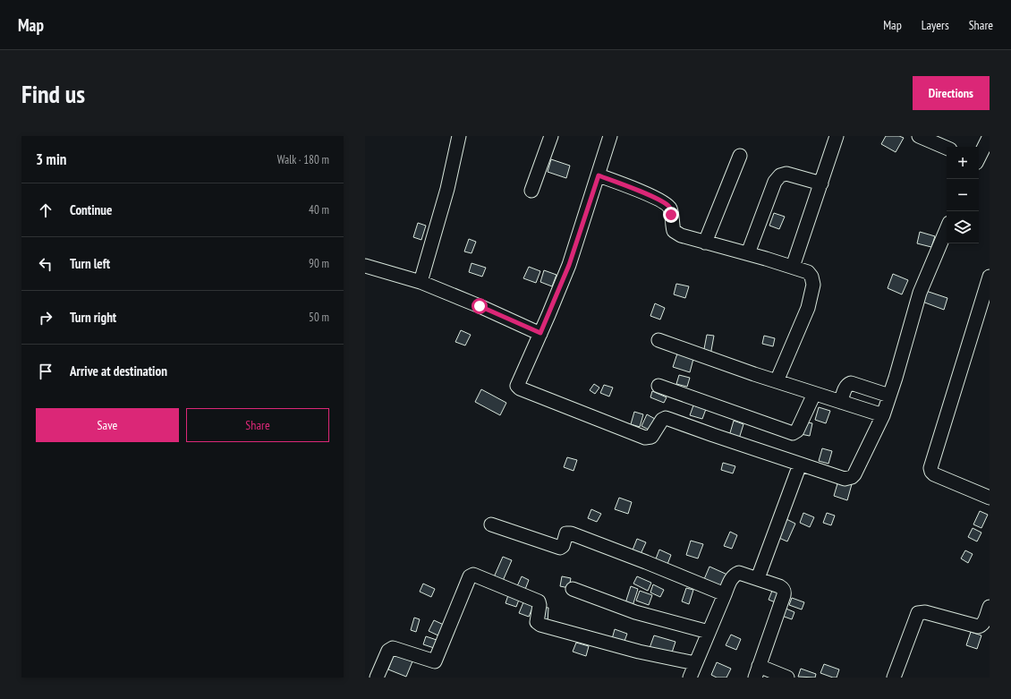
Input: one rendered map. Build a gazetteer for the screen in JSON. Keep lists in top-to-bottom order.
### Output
{
  "page": {
    "header": "Map",
    "nav": ["Map", "Layers", "Share"],
    "buttons": [
      "Directions",
      ["Save", "Share"]
    ],
    "title": "Find us",
    "heading": ["3 min", "Walk · 180 m"],
    "map_buttons": ["+", "−"],
    "list": [
      ["Continue", "40 m"],
      ["Turn left", "90 m"],
      ["Turn right", "50 m"],
      "Arrive at destination"
    ]
  }
}
